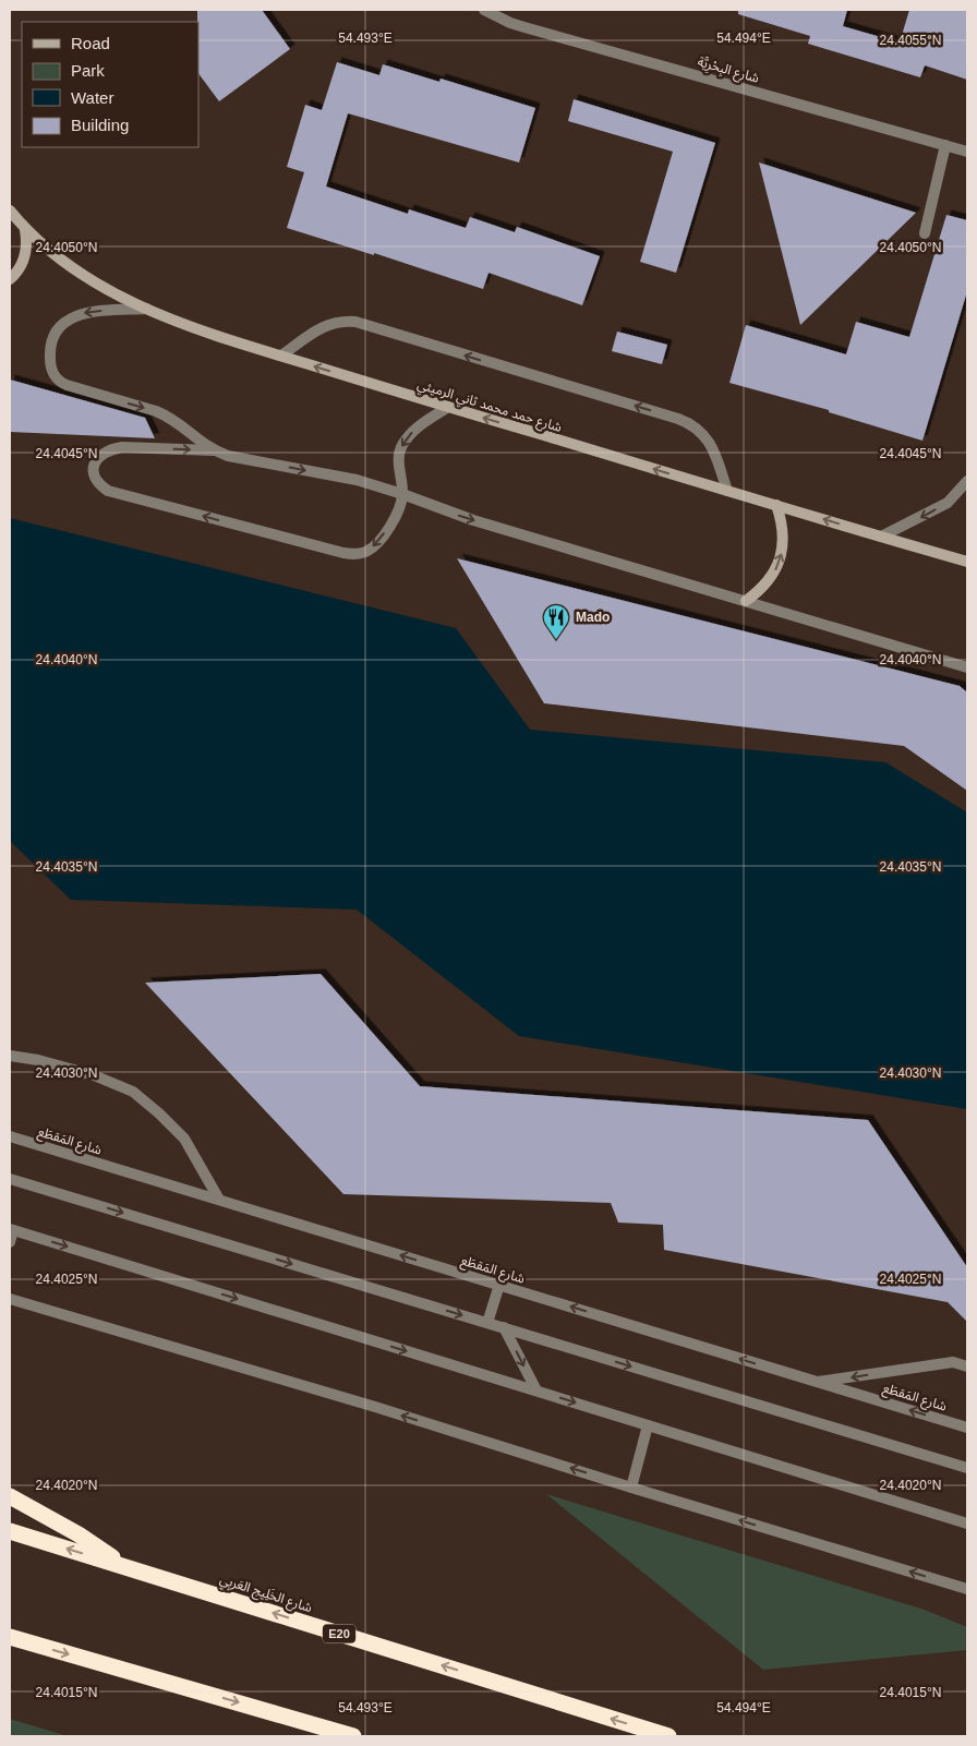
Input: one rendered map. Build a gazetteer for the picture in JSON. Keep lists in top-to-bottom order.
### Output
{
  "streets": {
    "highway": ["شارع الخَلِيج العَربِي", "E20"],
    "main road": ["شارع حمد محمد ثاني الرميثي"],
    "street": ["شارع البِحْرِيَّة", "شارع المَقطَع"]
  },
  "one_way": ["شارع حمد محمد ثاني الرميثي"],
  "places": {
    "restaurant": ["Mado"]
  },
  "legend": [
    "Road",
    "Park",
    "Water",
    "Building"
  ],
  "coordinates": [
    "54.493°E",
    "54.494°E",
    "24.4055°N",
    "24.4050°N",
    "24.4045°N",
    "24.4040°N",
    "24.4035°N",
    "24.4030°N",
    "24.4025°N",
    "24.4020°N",
    "24.4015°N"
  ]
}
